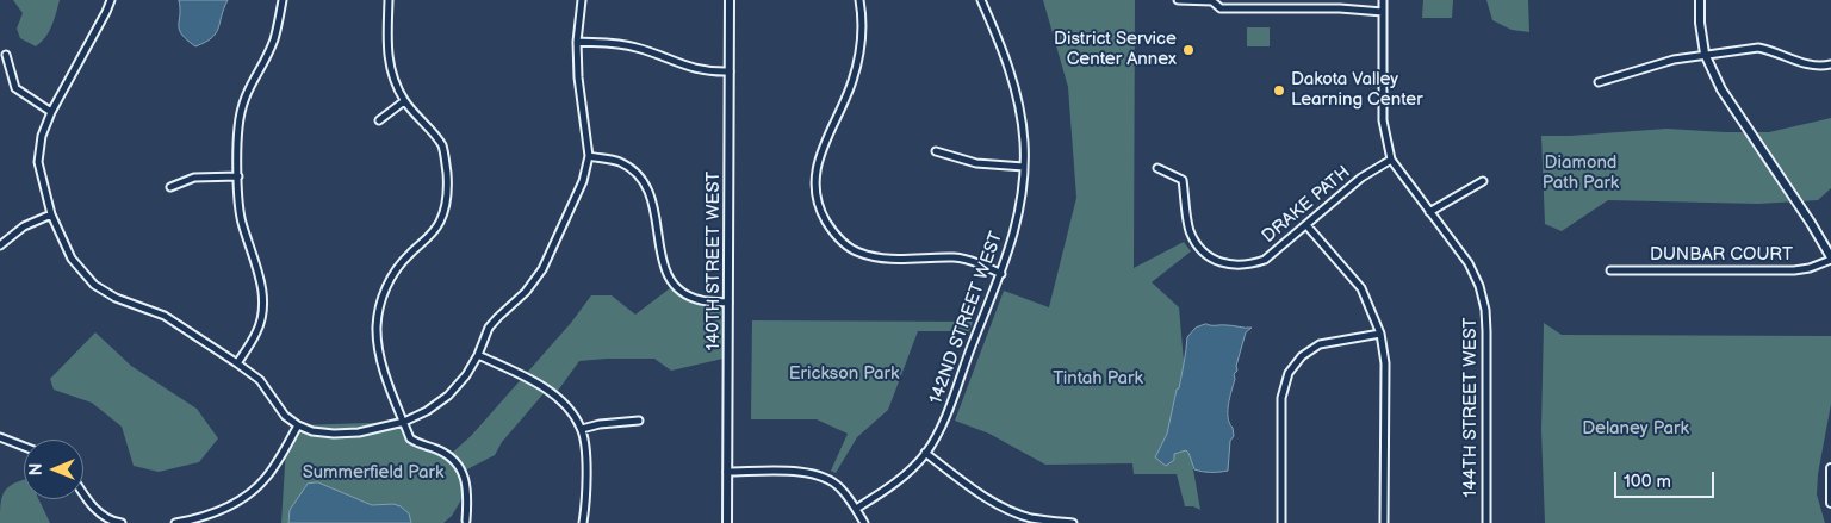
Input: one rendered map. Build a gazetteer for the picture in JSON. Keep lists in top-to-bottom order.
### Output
{
  "streets": {
    "street": [
      "DRAKE PATH",
      "DUNBAR COURT",
      "140TH STREET WEST",
      "142ND STREET WEST",
      "144TH STREET WEST"
    ]
  },
  "crossings": [
    ["DRAKE PATH", "144TH STREET WEST"]
  ],
  "parks": [
    "Diamond Path Park",
    "Erickson Park",
    "Tintah Park",
    "Delaney Park",
    "Summerfield Park"
  ],
  "places": ["District Service Center Annex", "Dakota Valley Learning Center"],
  "scale_bar": "100 m",
  "north": "left"
}
